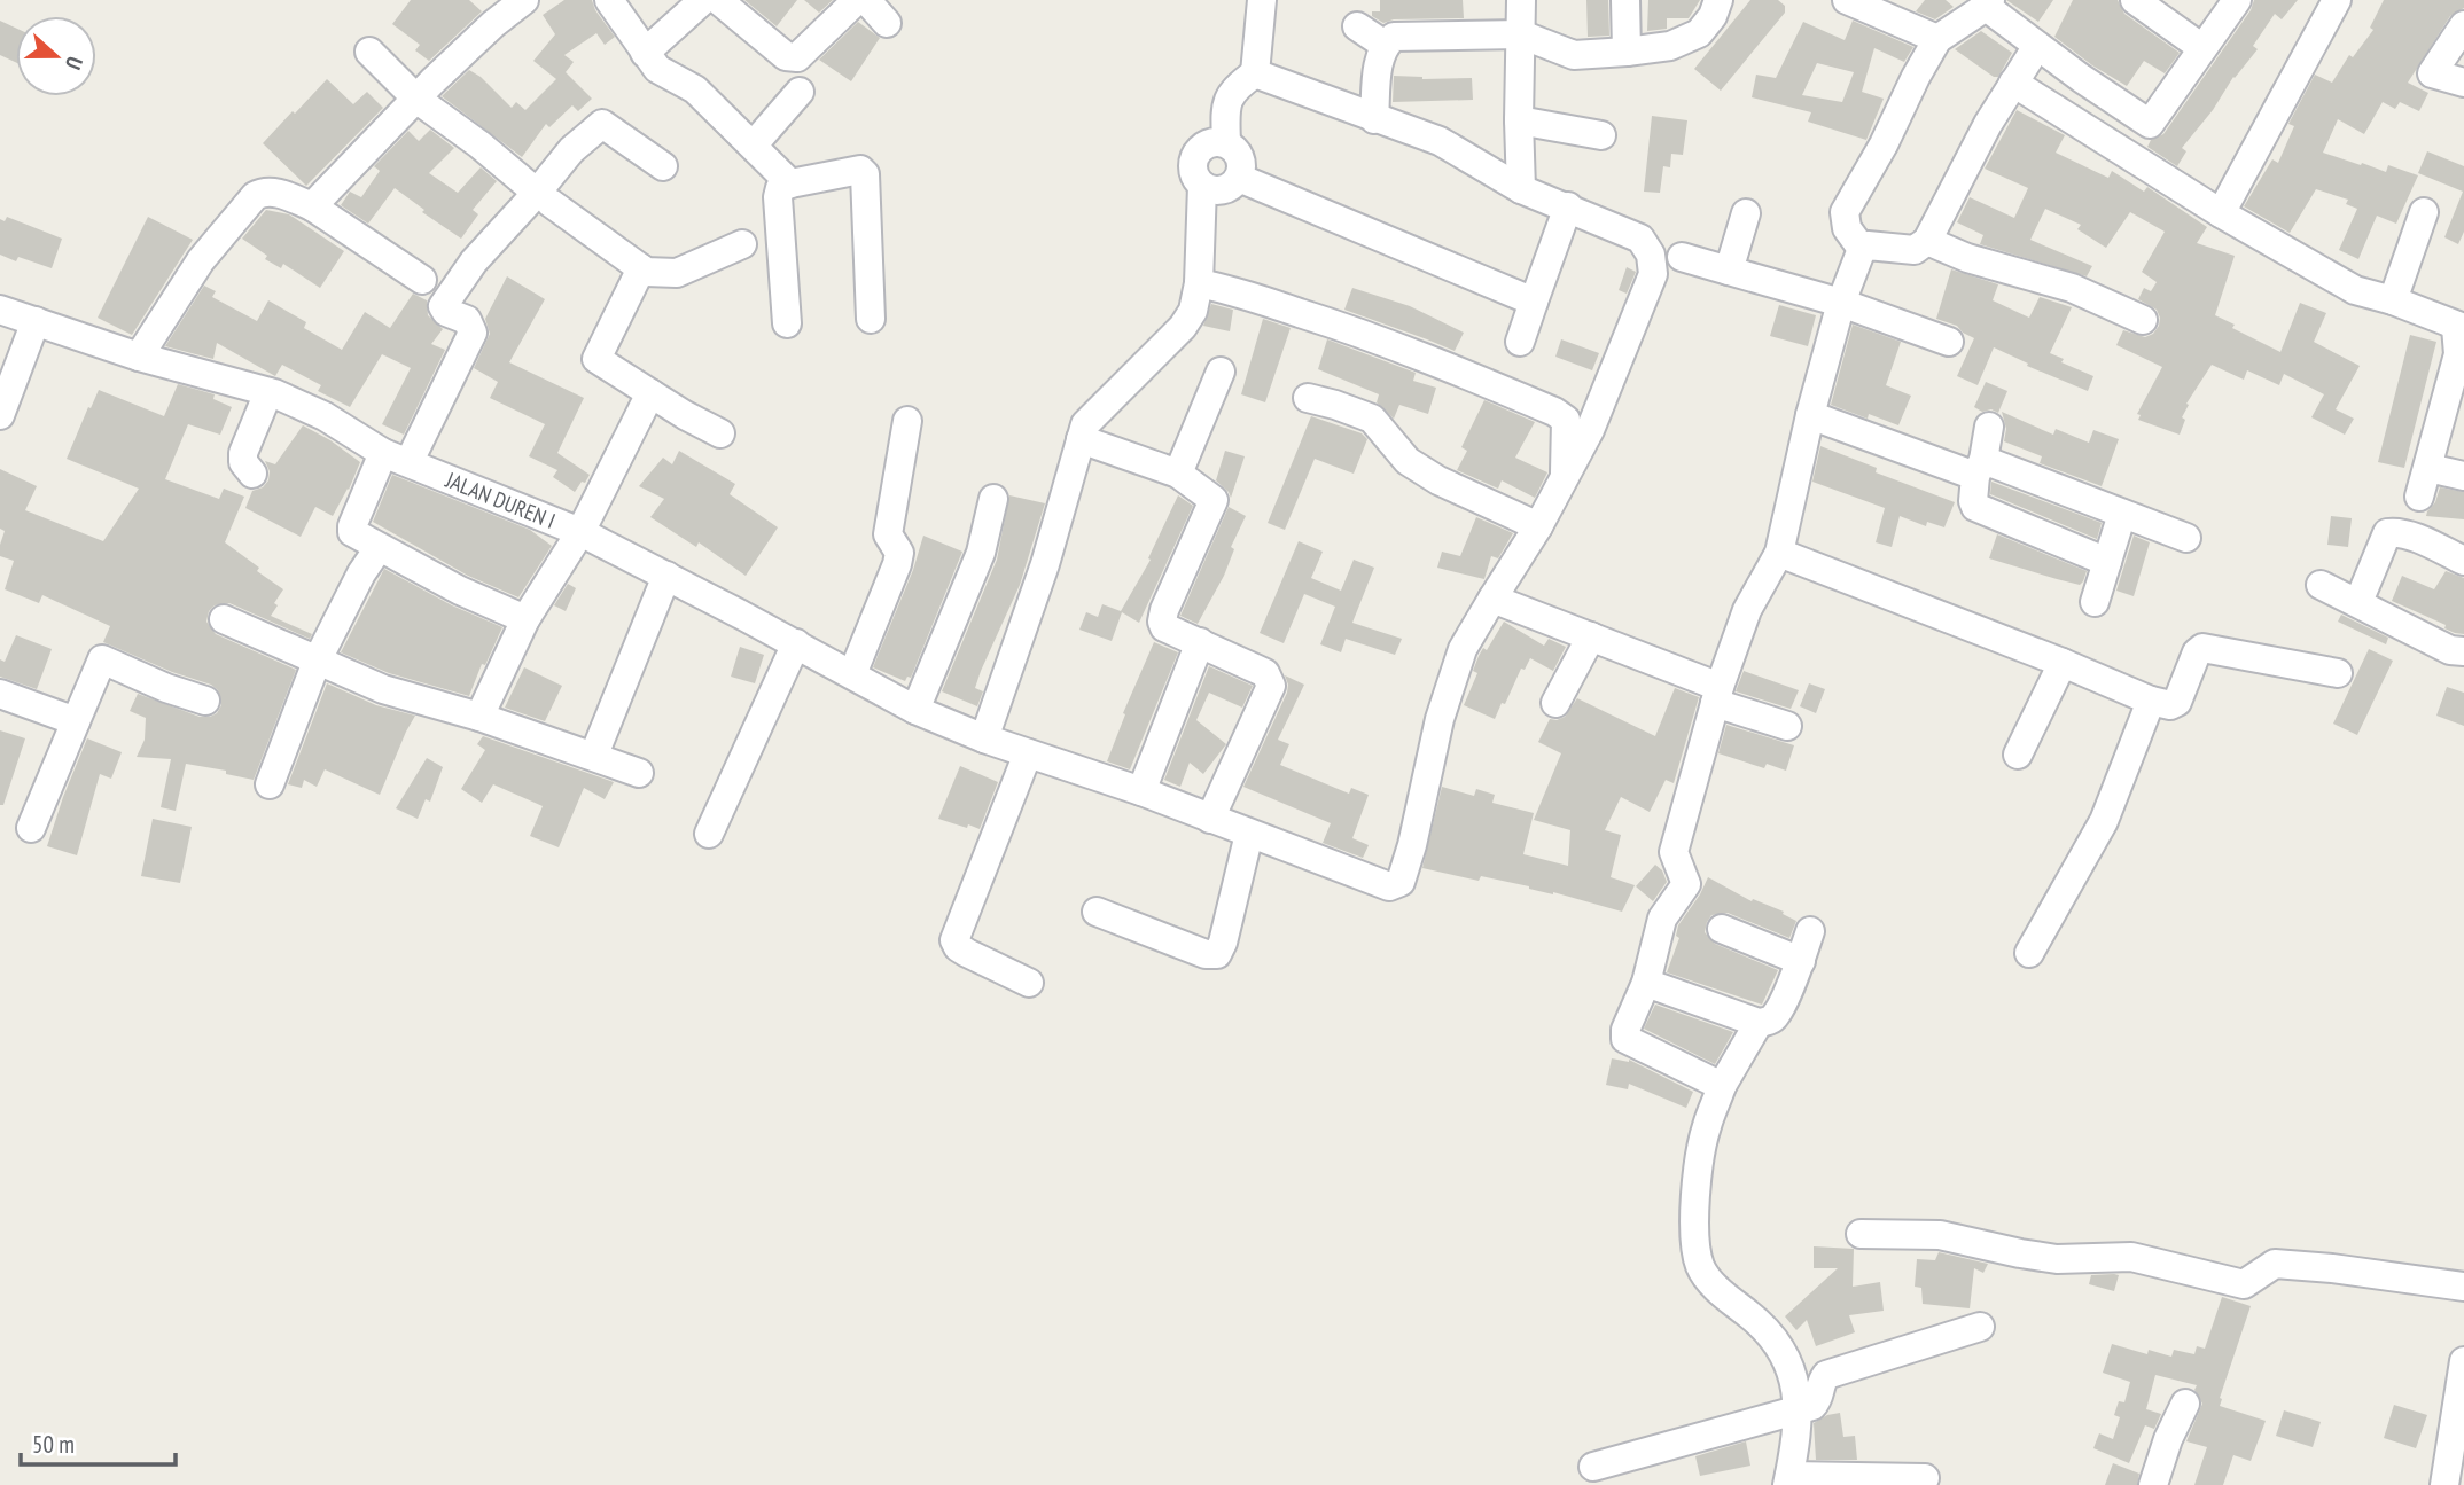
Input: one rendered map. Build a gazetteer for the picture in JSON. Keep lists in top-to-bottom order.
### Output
{
  "streets": {
    "street": ["JALAN DUREN I"]
  },
  "scale_bar": "50 m",
  "north": "right"
}
